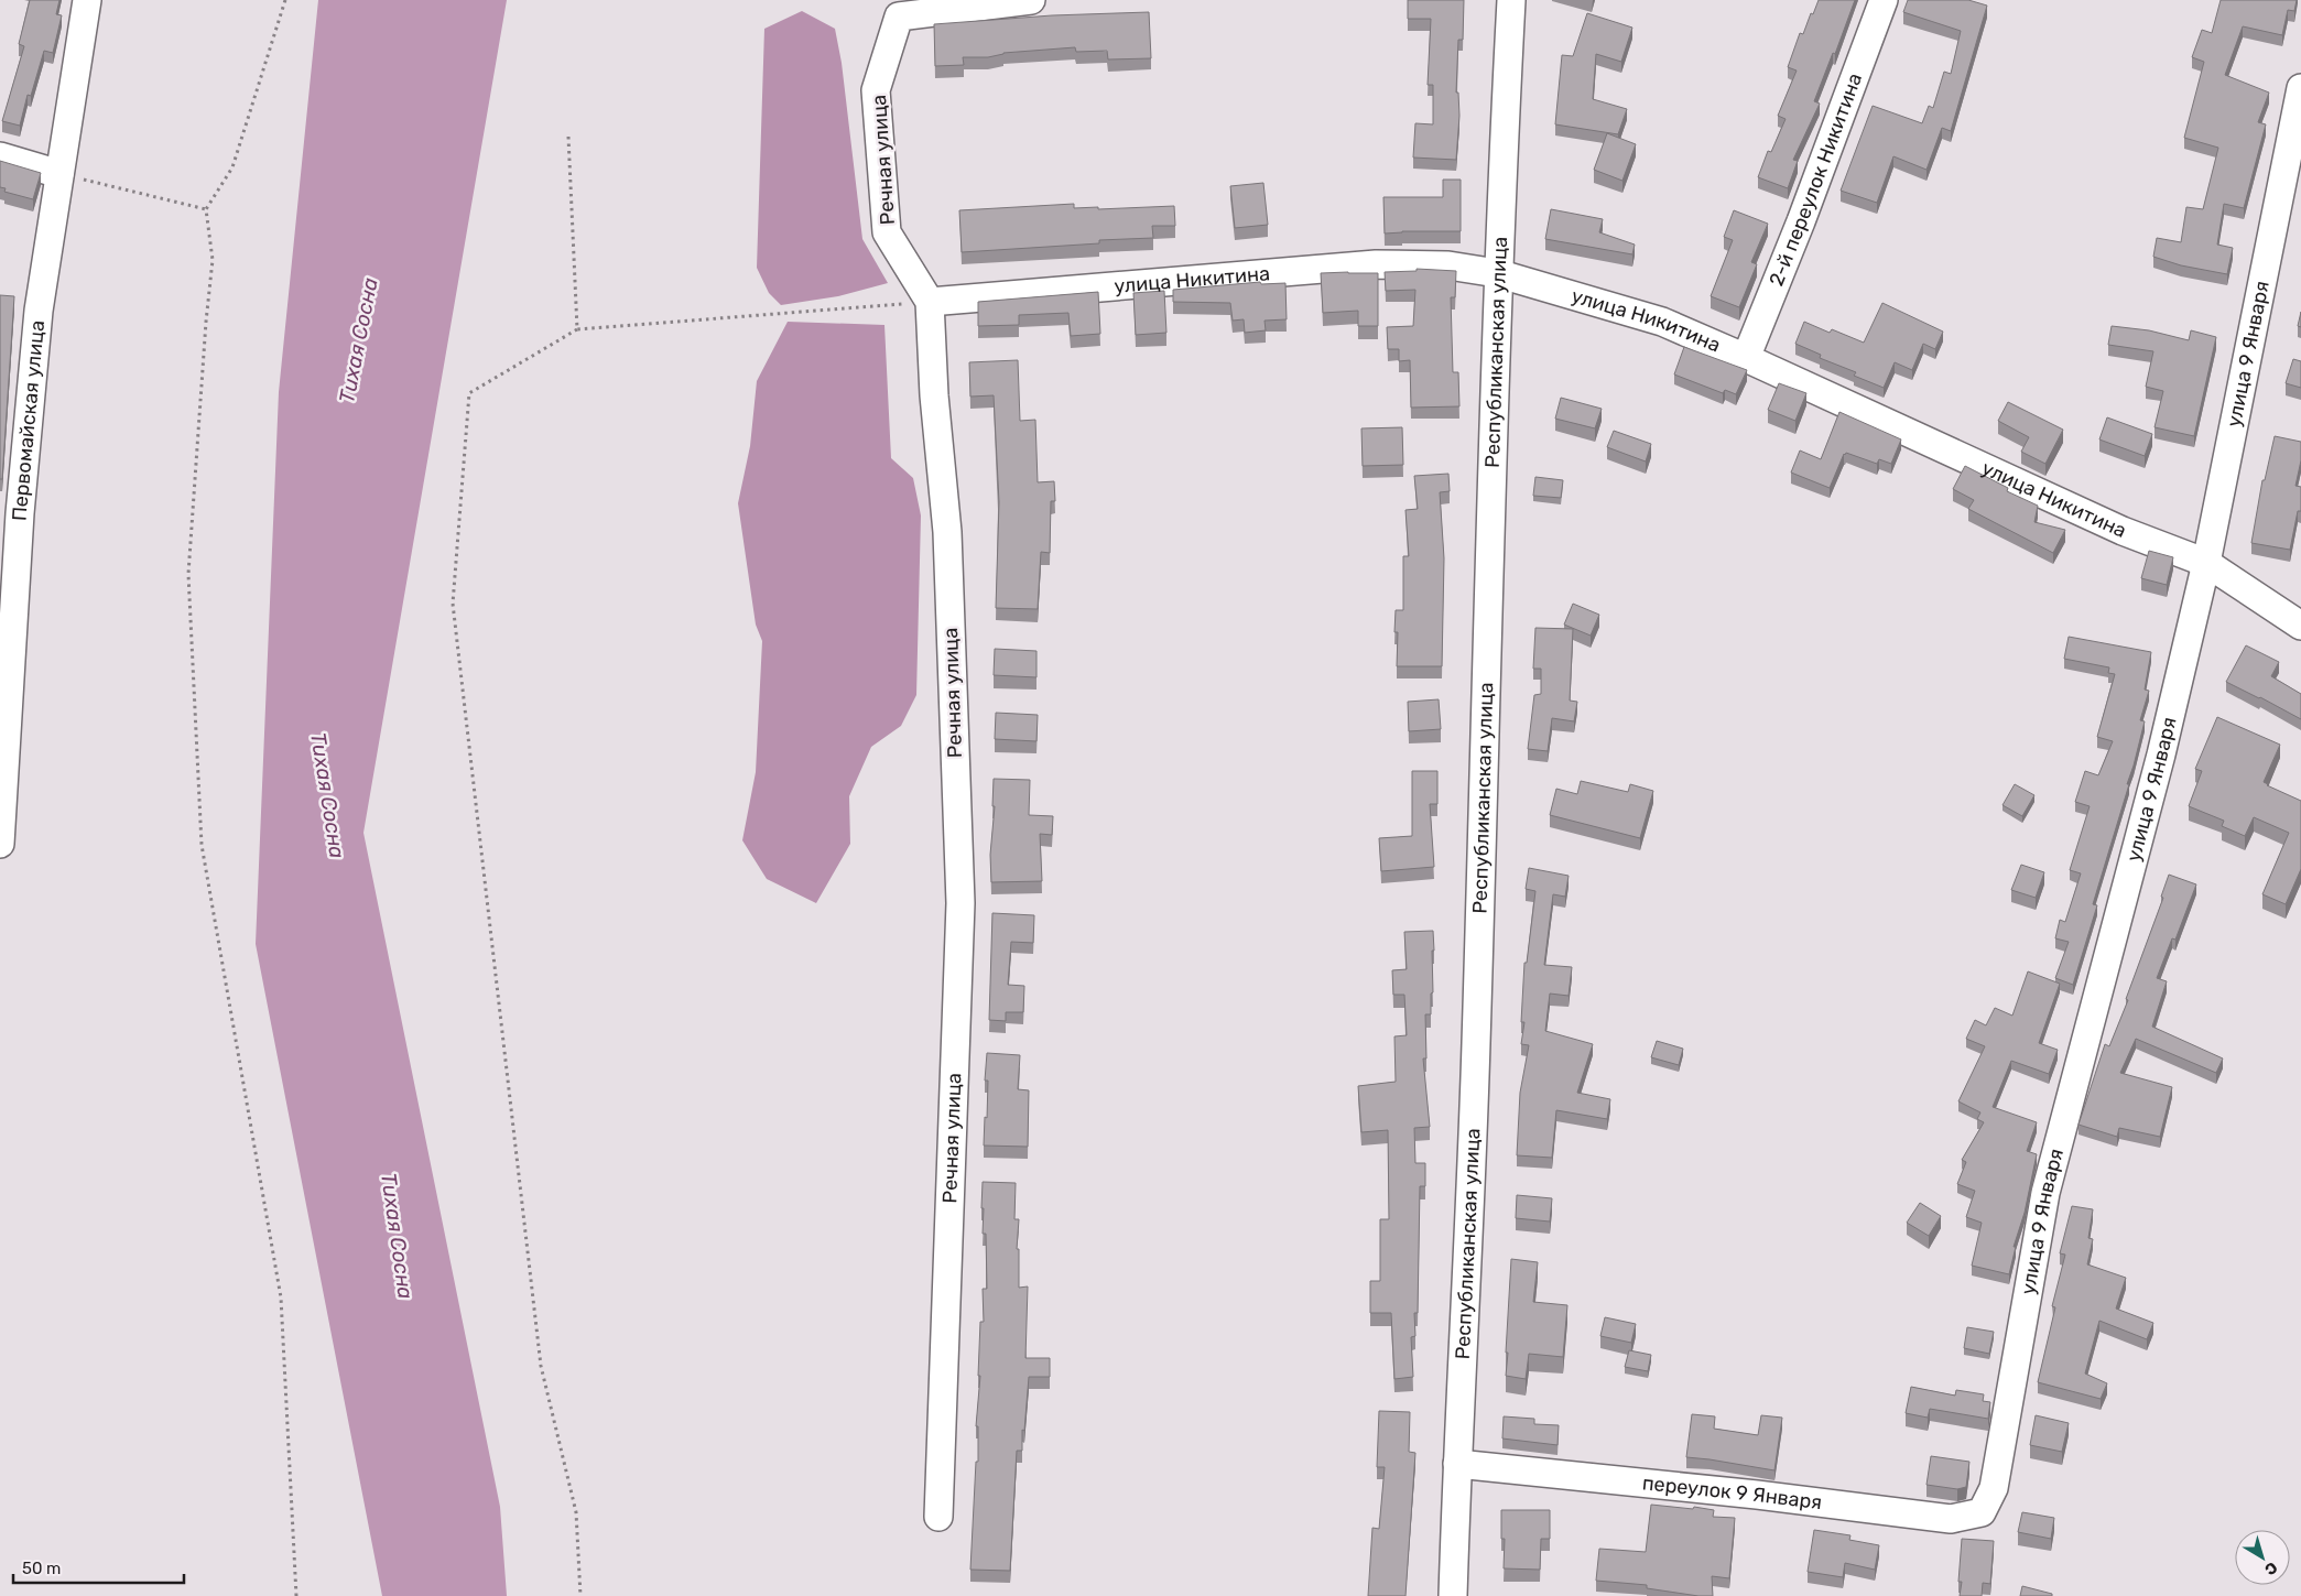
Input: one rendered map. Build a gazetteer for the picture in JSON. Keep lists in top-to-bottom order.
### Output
{
  "streets": {
    "street": [
      "Речная улица",
      "2-й переулок Никитина",
      "улица Никитина",
      "Республиканская улица",
      "улица 9 Января",
      "Первомайская улица",
      "переулок 9 Января"
    ]
  },
  "crossings": [
    ["Речная улица", "улица Никитина"],
    ["2-й переулок Никитина", "улица Никитина"],
    ["улица Никитина", "Республиканская улица"],
    ["улица Никитина", "улица 9 Января"],
    ["Республиканская улица", "переулок 9 Января"],
    ["улица 9 Января", "переулок 9 Января"]
  ],
  "water": ["Тихая Сосна"],
  "scale_bar": "50 m",
  "north": "bottom right"
}
